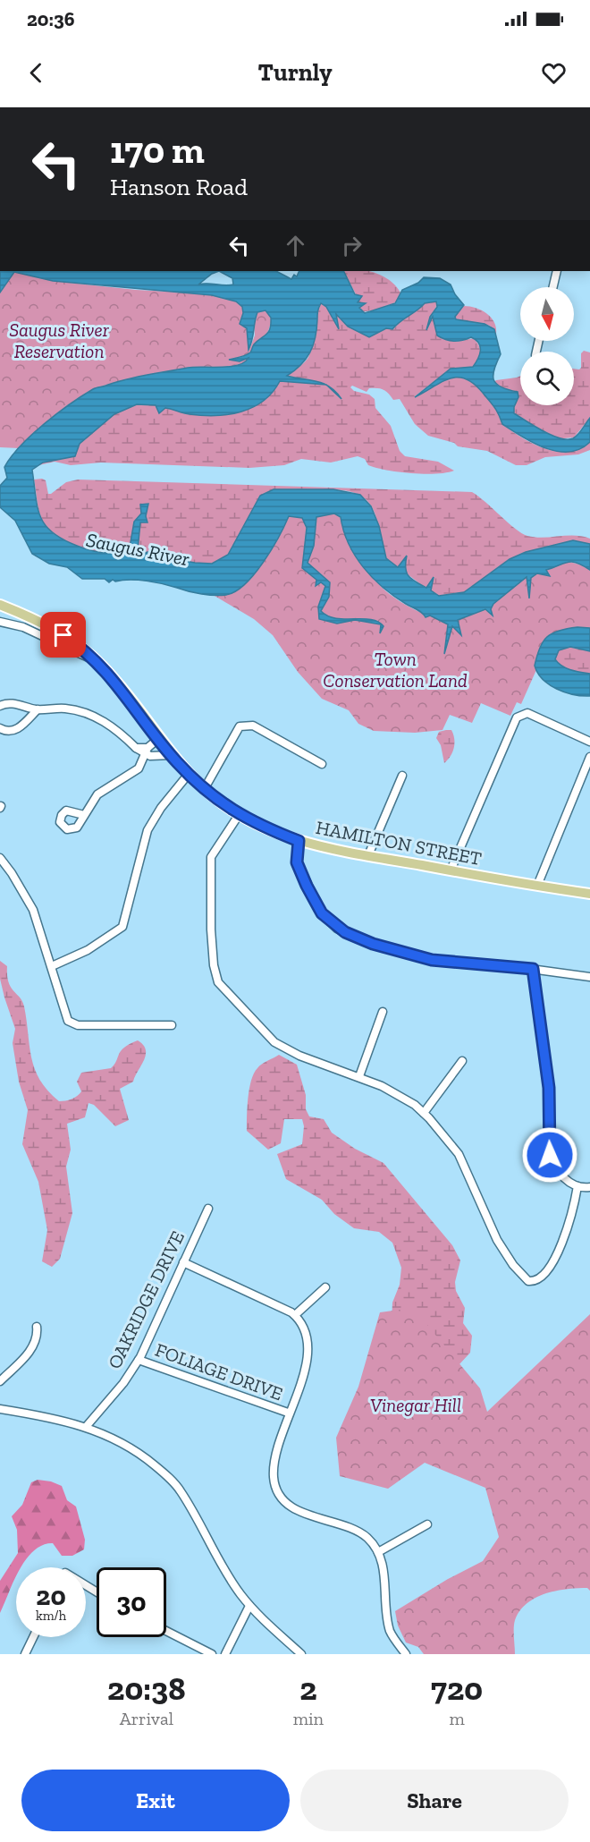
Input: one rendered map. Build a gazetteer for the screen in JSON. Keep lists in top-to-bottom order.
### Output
{
  "streets": {
    "main road": ["HAMILTON STREET"],
    "street": ["OAKRIDGE DRIVE", "FOLIAGE DRIVE"]
  },
  "crossings": [
    ["OAKRIDGE DRIVE", "FOLIAGE DRIVE"]
  ],
  "water": ["Saugus River"],
  "parks": ["Saugus River Reservation", "Town Conservation Land", "Vinegar Hill"],
  "north": "bottom",
  "page": {
    "status": "20:36",
    "header": "Turnly",
    "turn": ["170 m", "Hanson Road"],
    "speed": "20 km/h",
    "limit": "30",
    "eta": [
      "20:38",
      "Arrival",
      "2",
      "min",
      "720",
      "m"
    ],
    "buttons": ["Exit", "Share"]
  }
}
